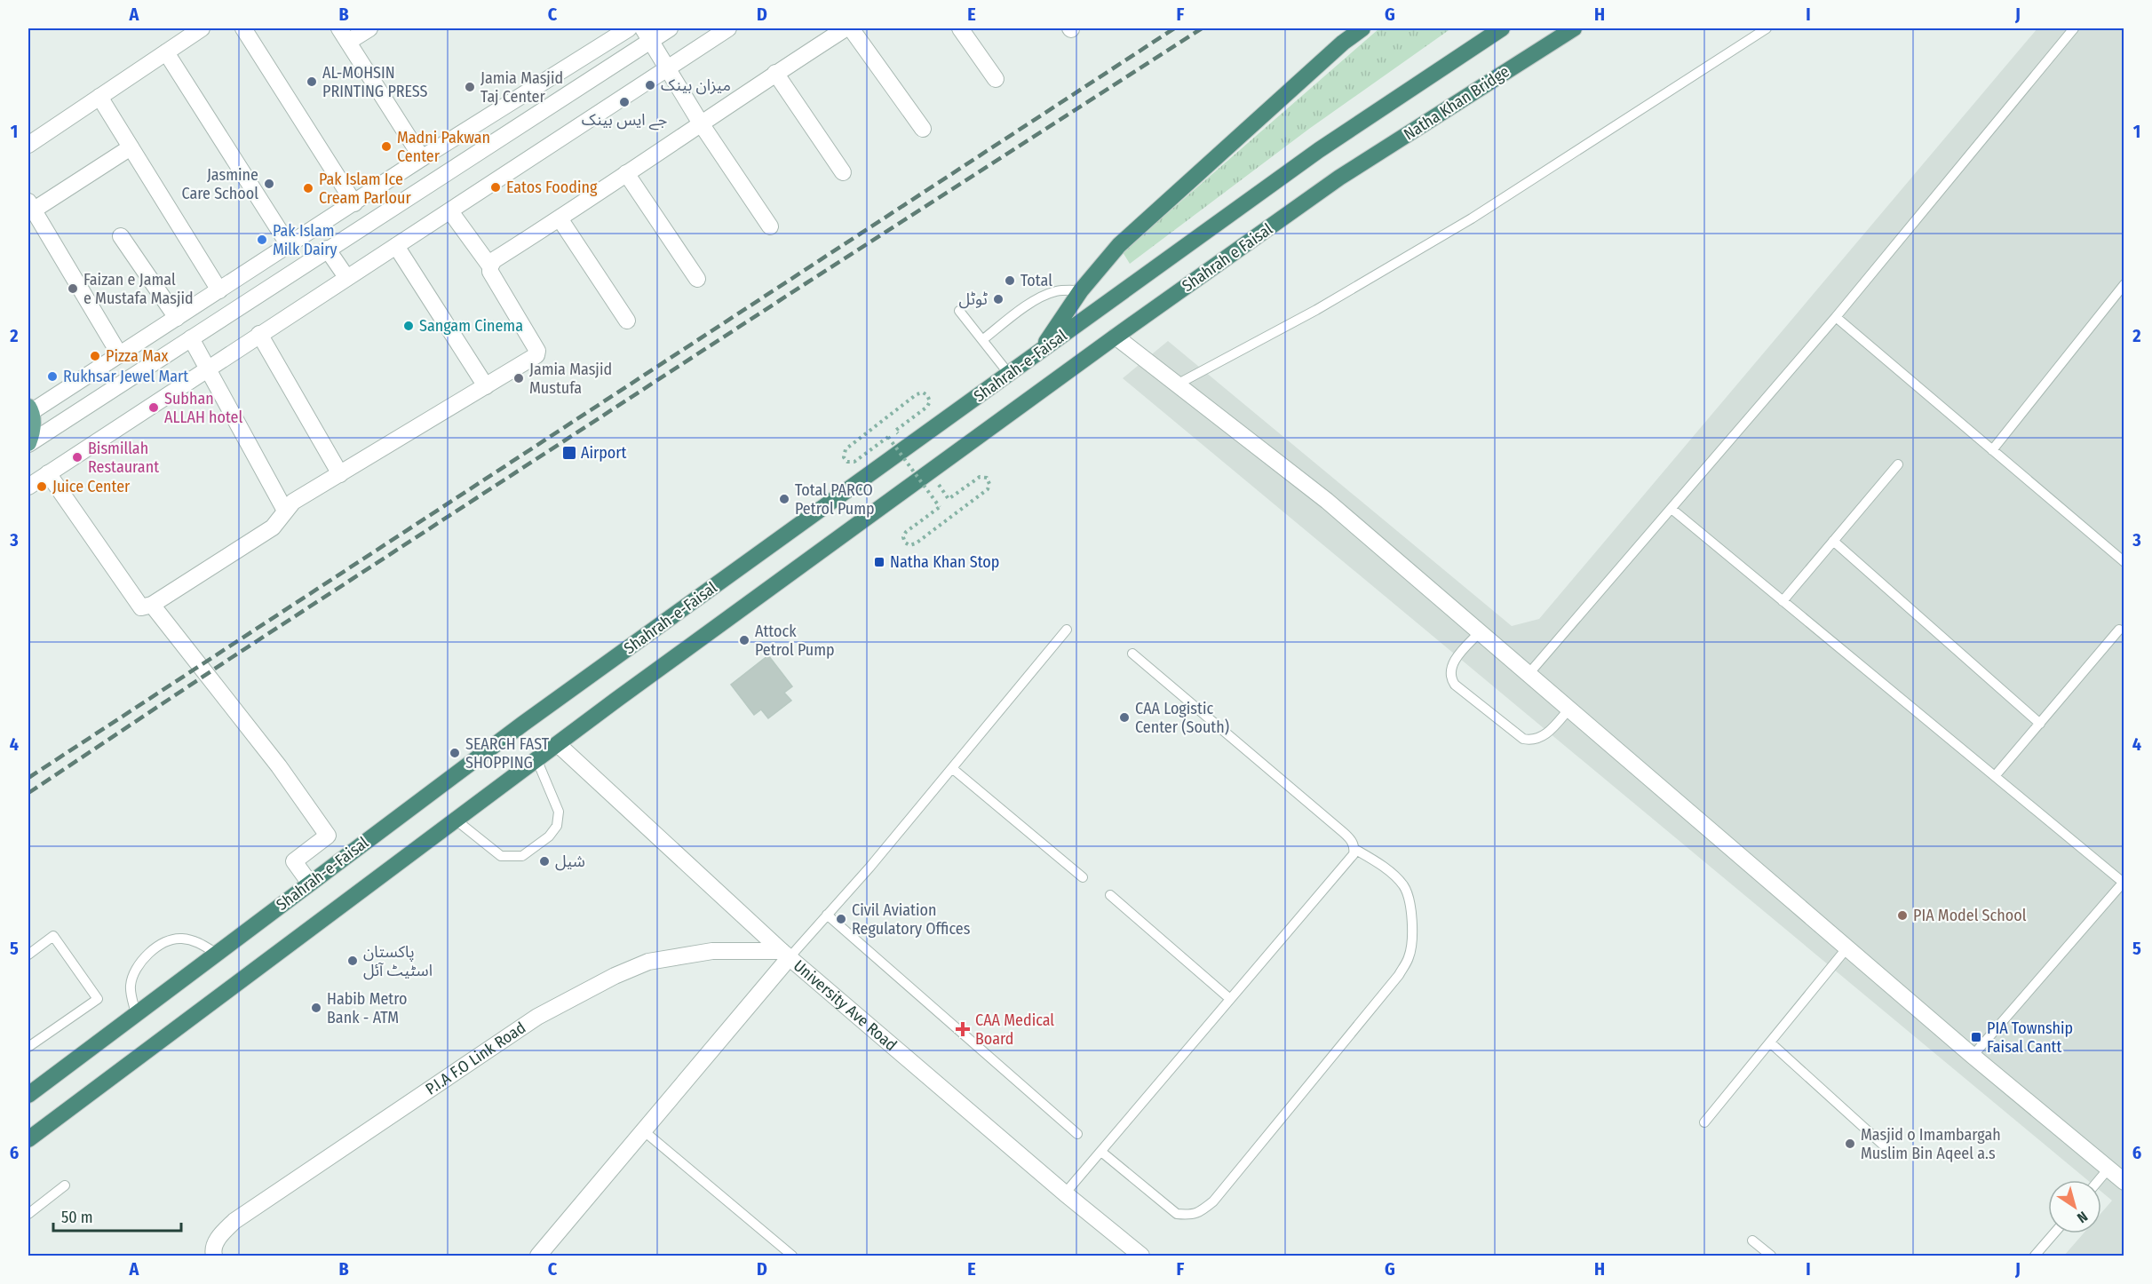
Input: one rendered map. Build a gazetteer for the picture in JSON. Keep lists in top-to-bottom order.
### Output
{
  "streets": {
    "highway": ["Natha Khan Bridge", "Shahrah e Faisal", "Shahrah-e-Faisal"],
    "street": ["University Ave Road", "P.I.A F.O Link Road"]
  },
  "crossings": [
    ["Natha Khan Bridge", "Shahrah e Faisal"],
    ["Shahrah e Faisal", "Shahrah-e-Faisal"],
    ["Shahrah-e-Faisal", "University Ave Road"],
    ["University Ave Road", "P.I.A F.O Link Road"]
  ],
  "places": {
    "other": [
      "AL-MOHSIN PRINTING PRESS",
      "میزان بینک",
      "Jamia Masjid Taj Center",
      "جے ایس بینک",
      "Madni Pakwan Center",
      "Jasmine Care School",
      "Eatos Fooding",
      "Pak Islam Ice Cream Parlour",
      "Pak Islam Milk Dairy",
      "Total",
      "Faizan e Jamal e Mustafa Masjid",
      "ٹوٹل",
      "Sangam Cinema",
      "Pizza Max",
      "Rukhsar Jewel Mart",
      "Jamia Masjid Mustufa",
      "Subhan ALLAH hotel",
      "Bismillah Restaurant",
      "Juice Center",
      "Total PARCO Petrol Pump",
      "Attock Petrol Pump",
      "CAA Logistic Center (South)",
      "SEARCH FAST SHOPPING",
      "شیل",
      "PIA Model School",
      "Civil Aviation Regulatory Offices",
      "پاکستان اسٹیٹ آئل",
      "Habib Metro Bank - ATM",
      "Masjid o Imambargah Muslim Bin Aqeel a.s"
    ],
    "transit": ["Airport", "Natha Khan Stop", "PIA Township Faisal Cantt"],
    "health": ["CAA Medical Board"]
  },
  "scale_bar": "50 m",
  "north": "bottom right",
  "grid": {
    "columns": [
      "A",
      "B",
      "C",
      "D",
      "E",
      "F",
      "G",
      "H",
      "I",
      "J"
    ],
    "rows": [
      "1",
      "2",
      "3",
      "4",
      "5",
      "6"
    ]
  }
}
